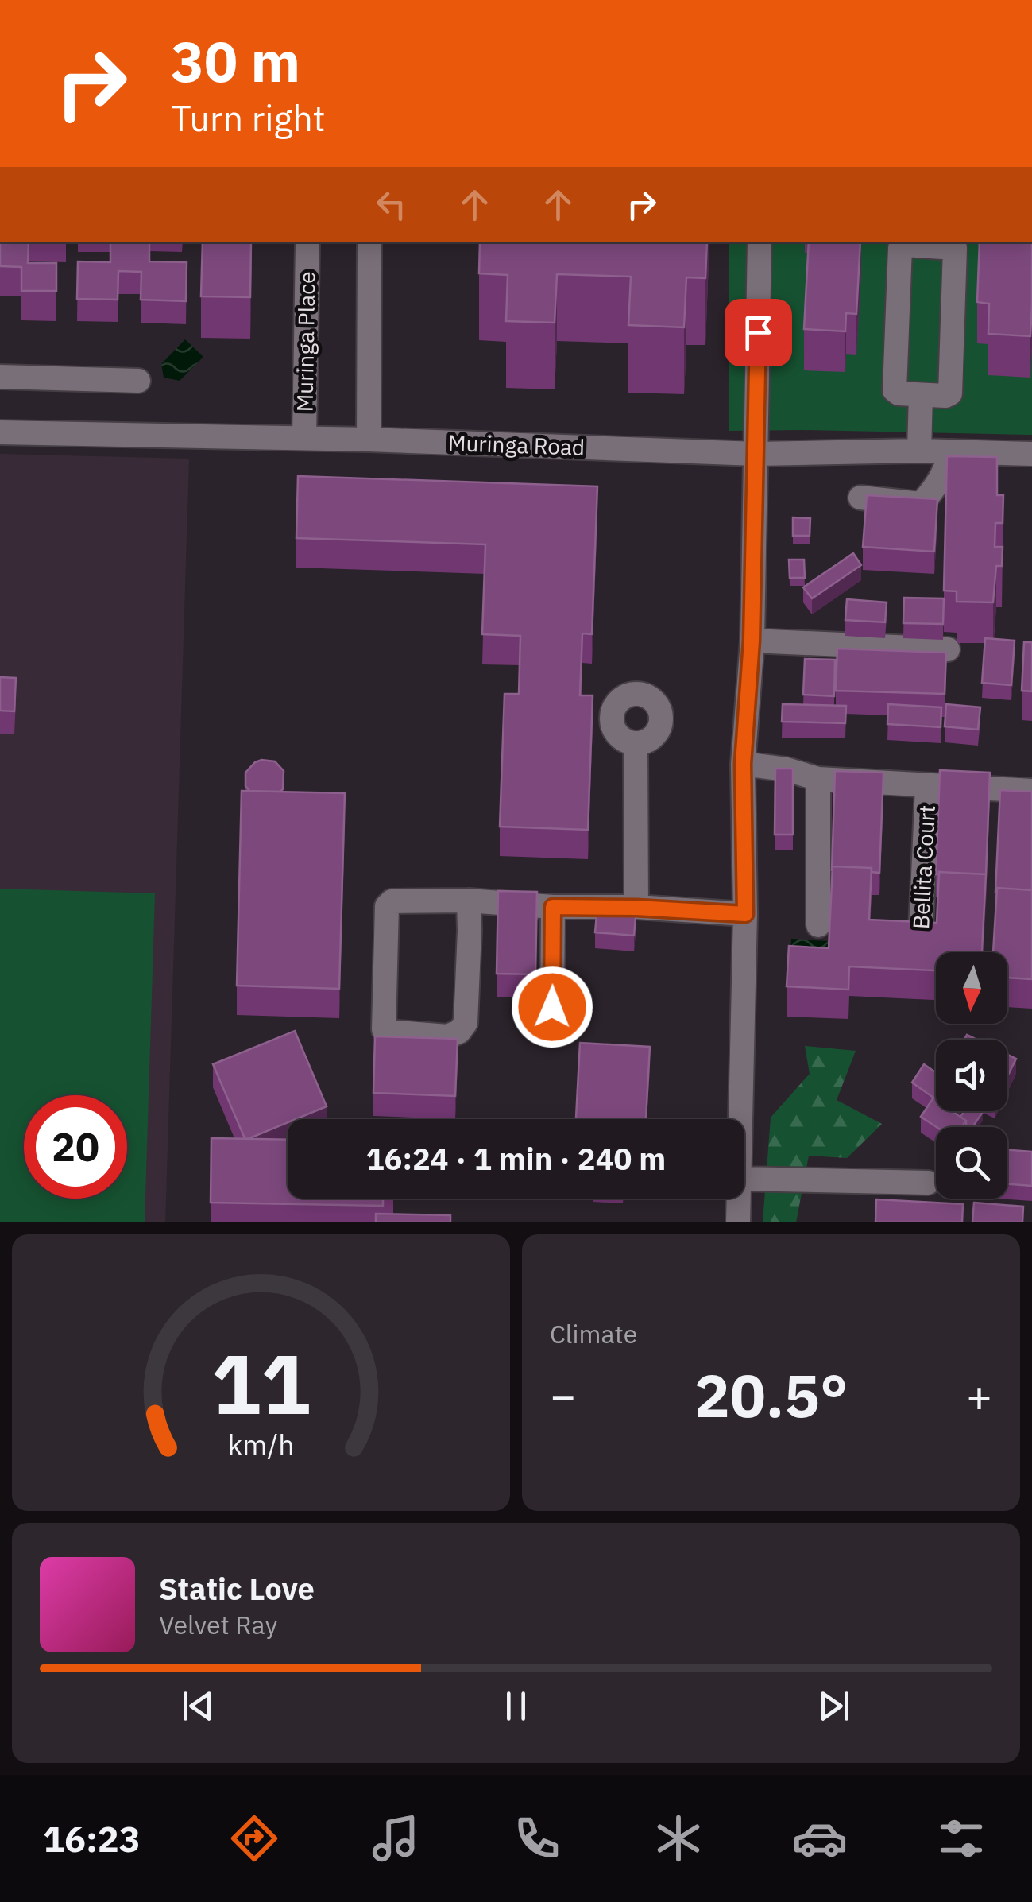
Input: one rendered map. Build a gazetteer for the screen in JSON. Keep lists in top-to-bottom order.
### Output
{
  "streets": {
    "street": ["Muringa Place", "Muringa Road", "Bellita Court"]
  },
  "crossings": [
    ["Muringa Place", "Muringa Road"]
  ],
  "north": "bottom",
  "page": {
    "turn": ["30 m", "Turn right"],
    "limit": "20",
    "trip": "16:24 · 1 min · 240 m",
    "tile": "Climate",
    "heat": ["−", "20.5°", "+"],
    "song": ["Static Love", "Velvet Ray"],
    "tabs": "16:23",
    "gauge": ["11", "km/h"]
  }
}
